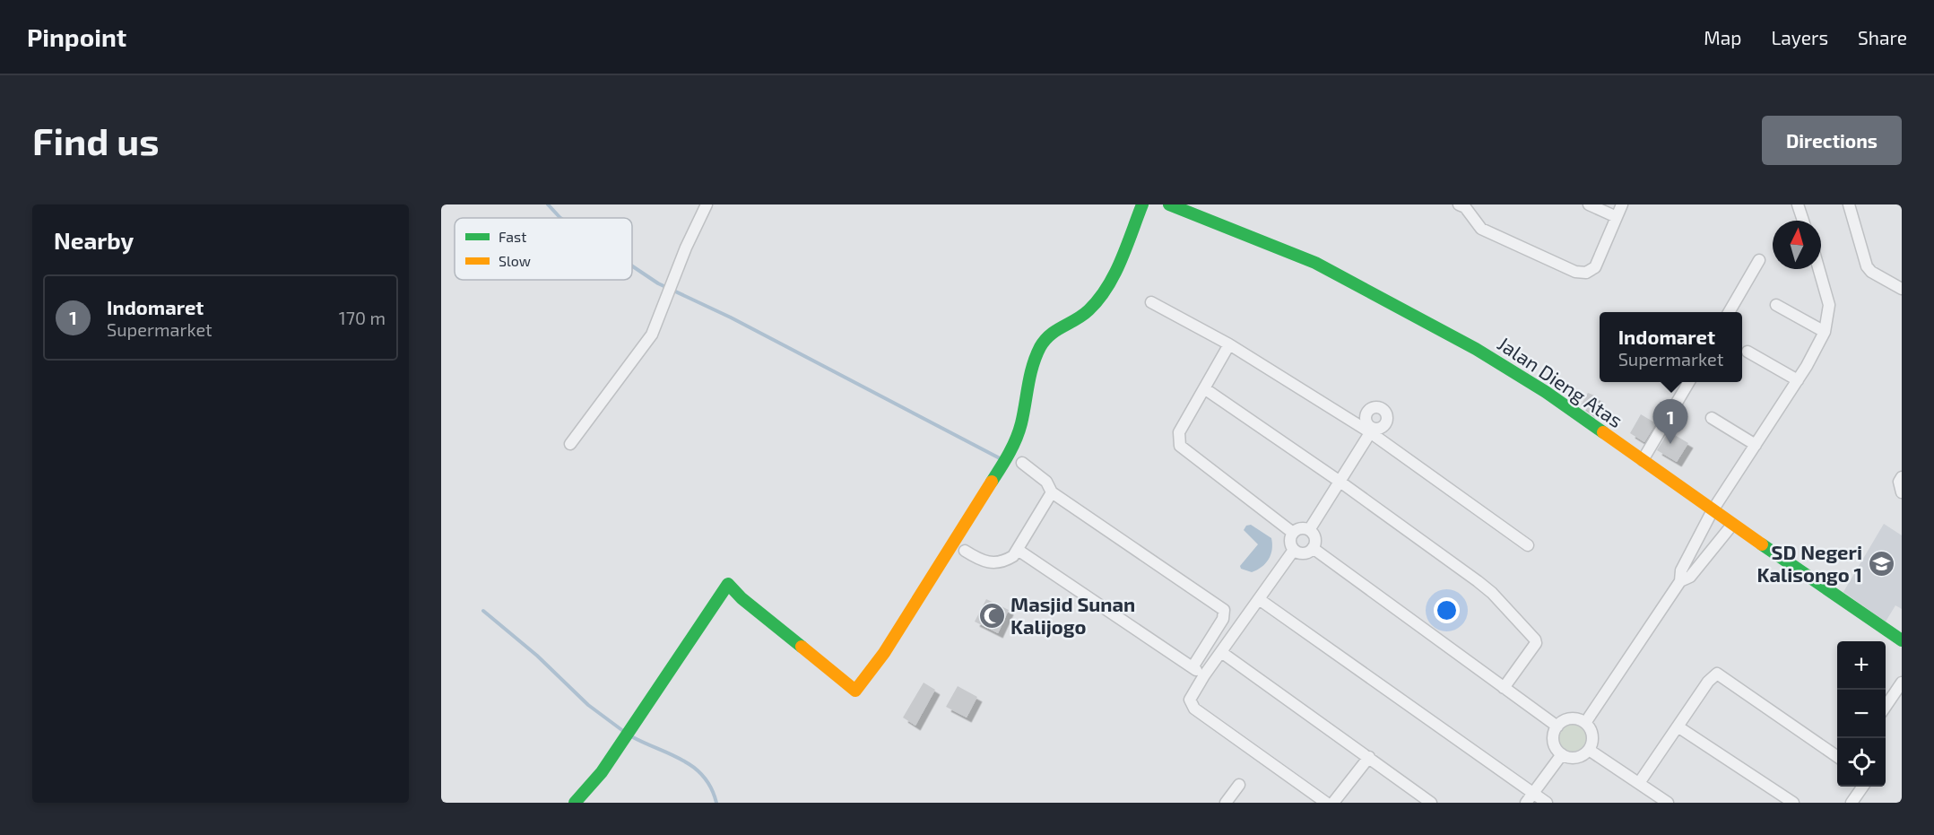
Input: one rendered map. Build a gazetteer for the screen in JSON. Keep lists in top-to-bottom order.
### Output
{
  "streets": {
    "street": ["Jalan Dieng Atas"]
  },
  "places": {
    "school or university": ["SD Negeri Kalisongo 1"],
    "mosque": ["Masjid Sunan Kalijogo"]
  },
  "legend": ["Fast", "Slow"],
  "north": "top",
  "page": {
    "header": "Pinpoint",
    "nav": ["Map", "Layers", "Share"],
    "buttons": "Directions",
    "title": "Find us",
    "heading": "Nearby",
    "list": [
      {
        "mark": "1",
        "name": "Indomaret",
        "note": "Supermarket",
        "value": "170 m"
      }
    ],
    "popup": ["Indomaret", "Supermarket"],
    "pins": "1",
    "map_buttons": ["+", "−"]
  }
}
